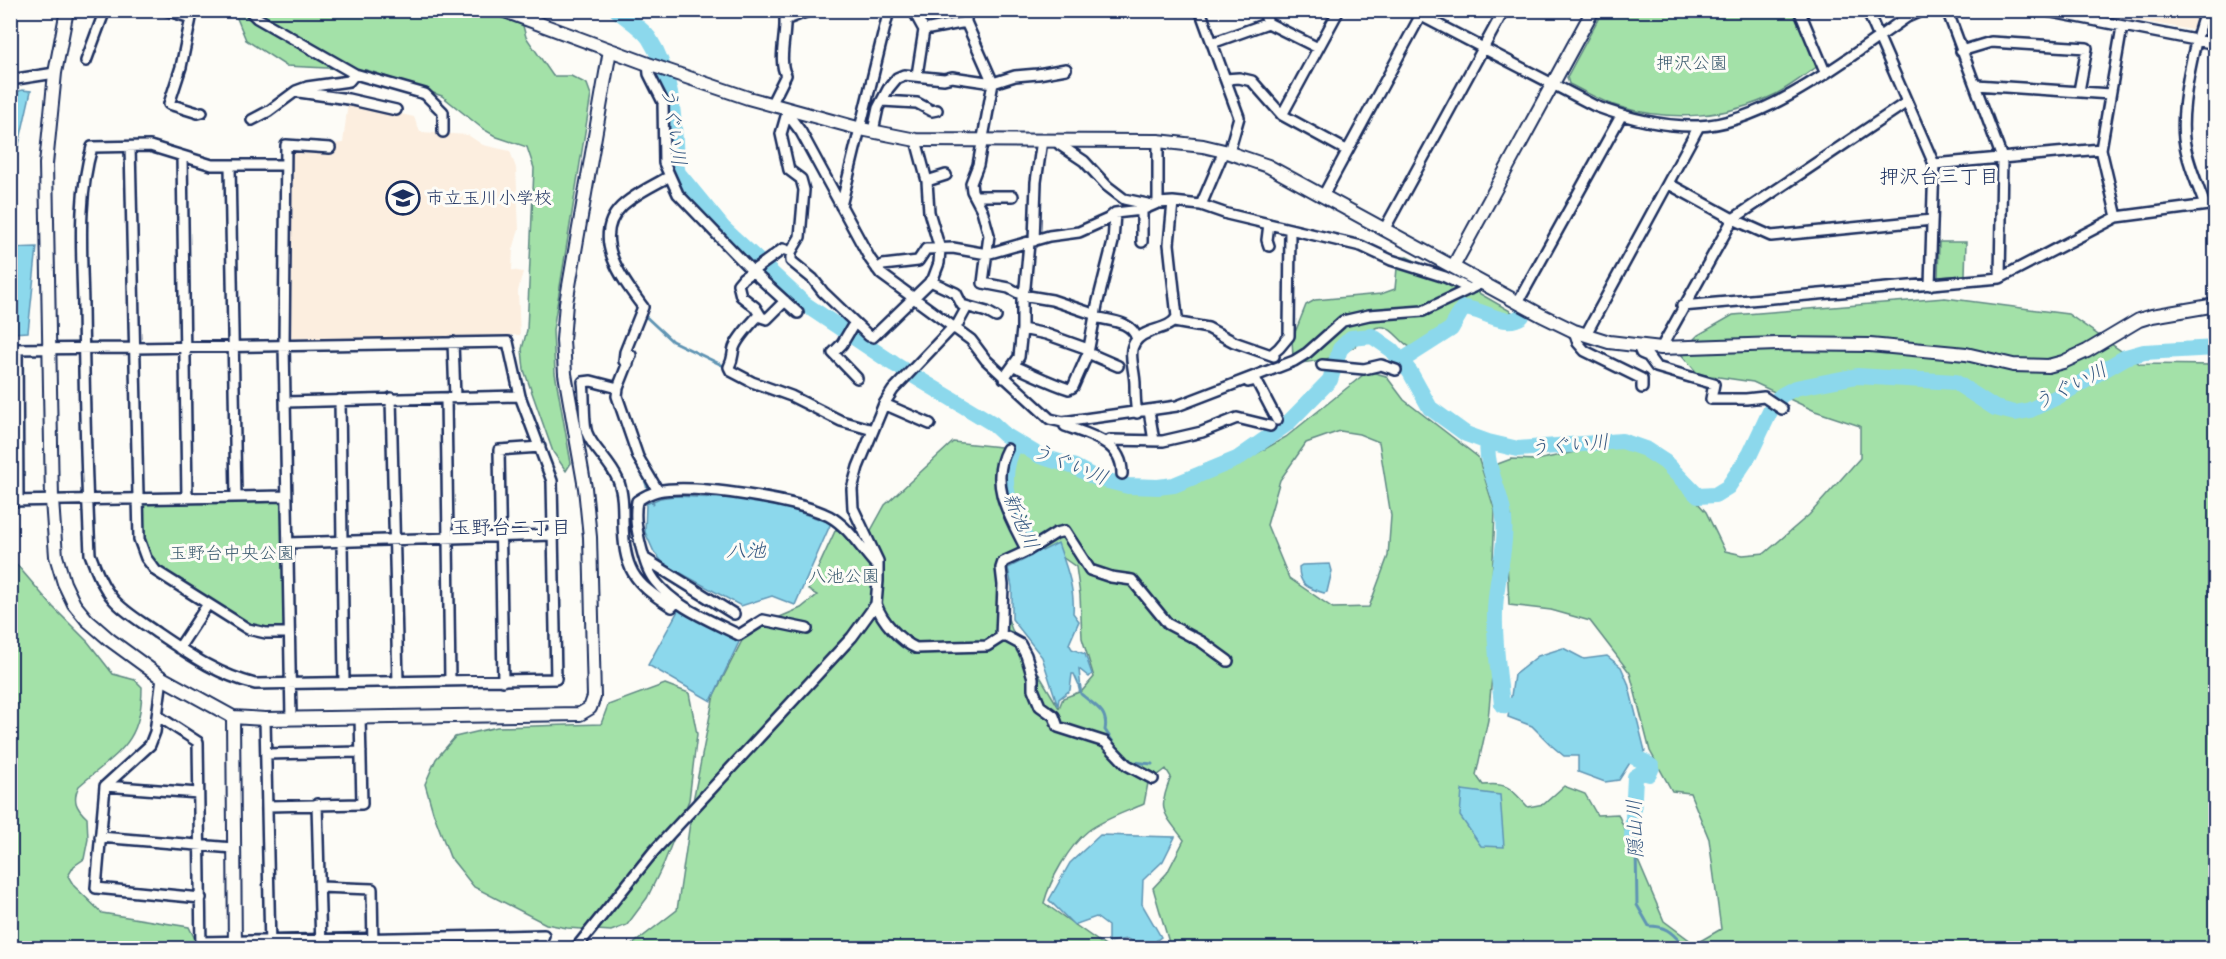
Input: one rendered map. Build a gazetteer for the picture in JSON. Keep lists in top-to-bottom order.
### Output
{
  "districts": ["押沢台三丁目", "玉野台二丁目"],
  "water": [
    "うぐい川",
    "新池川",
    "八池",
    "隠山川"
  ],
  "parks": ["押沢公園", "玉野台中央公園", "八池公園"],
  "places": {
    "school or university": ["市立玉川小学校"]
  }
}
